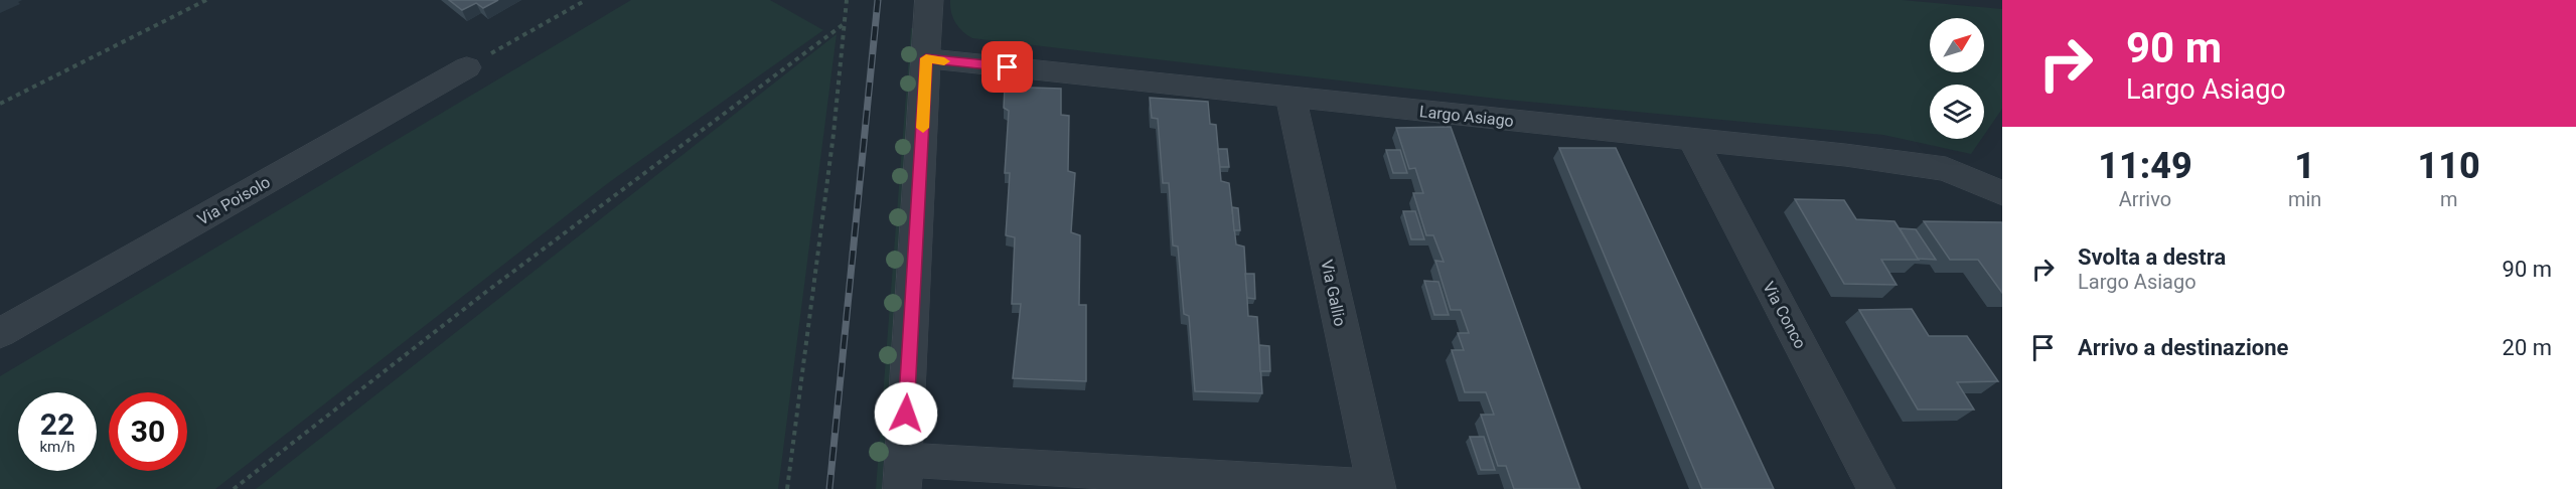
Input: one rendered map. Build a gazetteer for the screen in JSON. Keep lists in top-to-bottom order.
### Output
{
  "streets": {
    "street": [
      "Largo Asiago",
      "Via Poisolo",
      "Via Gallio",
      "Via Conco"
    ]
  },
  "crossings": [
    ["Largo Asiago", "Via Gallio"],
    ["Largo Asiago", "Via Conco"]
  ],
  "north": "top right",
  "page": {
    "turn": ["90 m", "Largo Asiago"],
    "eta": [
      "11:49",
      "Arrivo",
      "1",
      "min",
      "110",
      "m"
    ],
    "list": [
      {
        "name": "Svolta a destra",
        "note": "Largo Asiago",
        "value": "90 m"
      },
      {
        "name": "Arrivo a destinazione",
        "value": "20 m"
      }
    ],
    "speed": "22 km/h",
    "limit": "30"
  }
}
